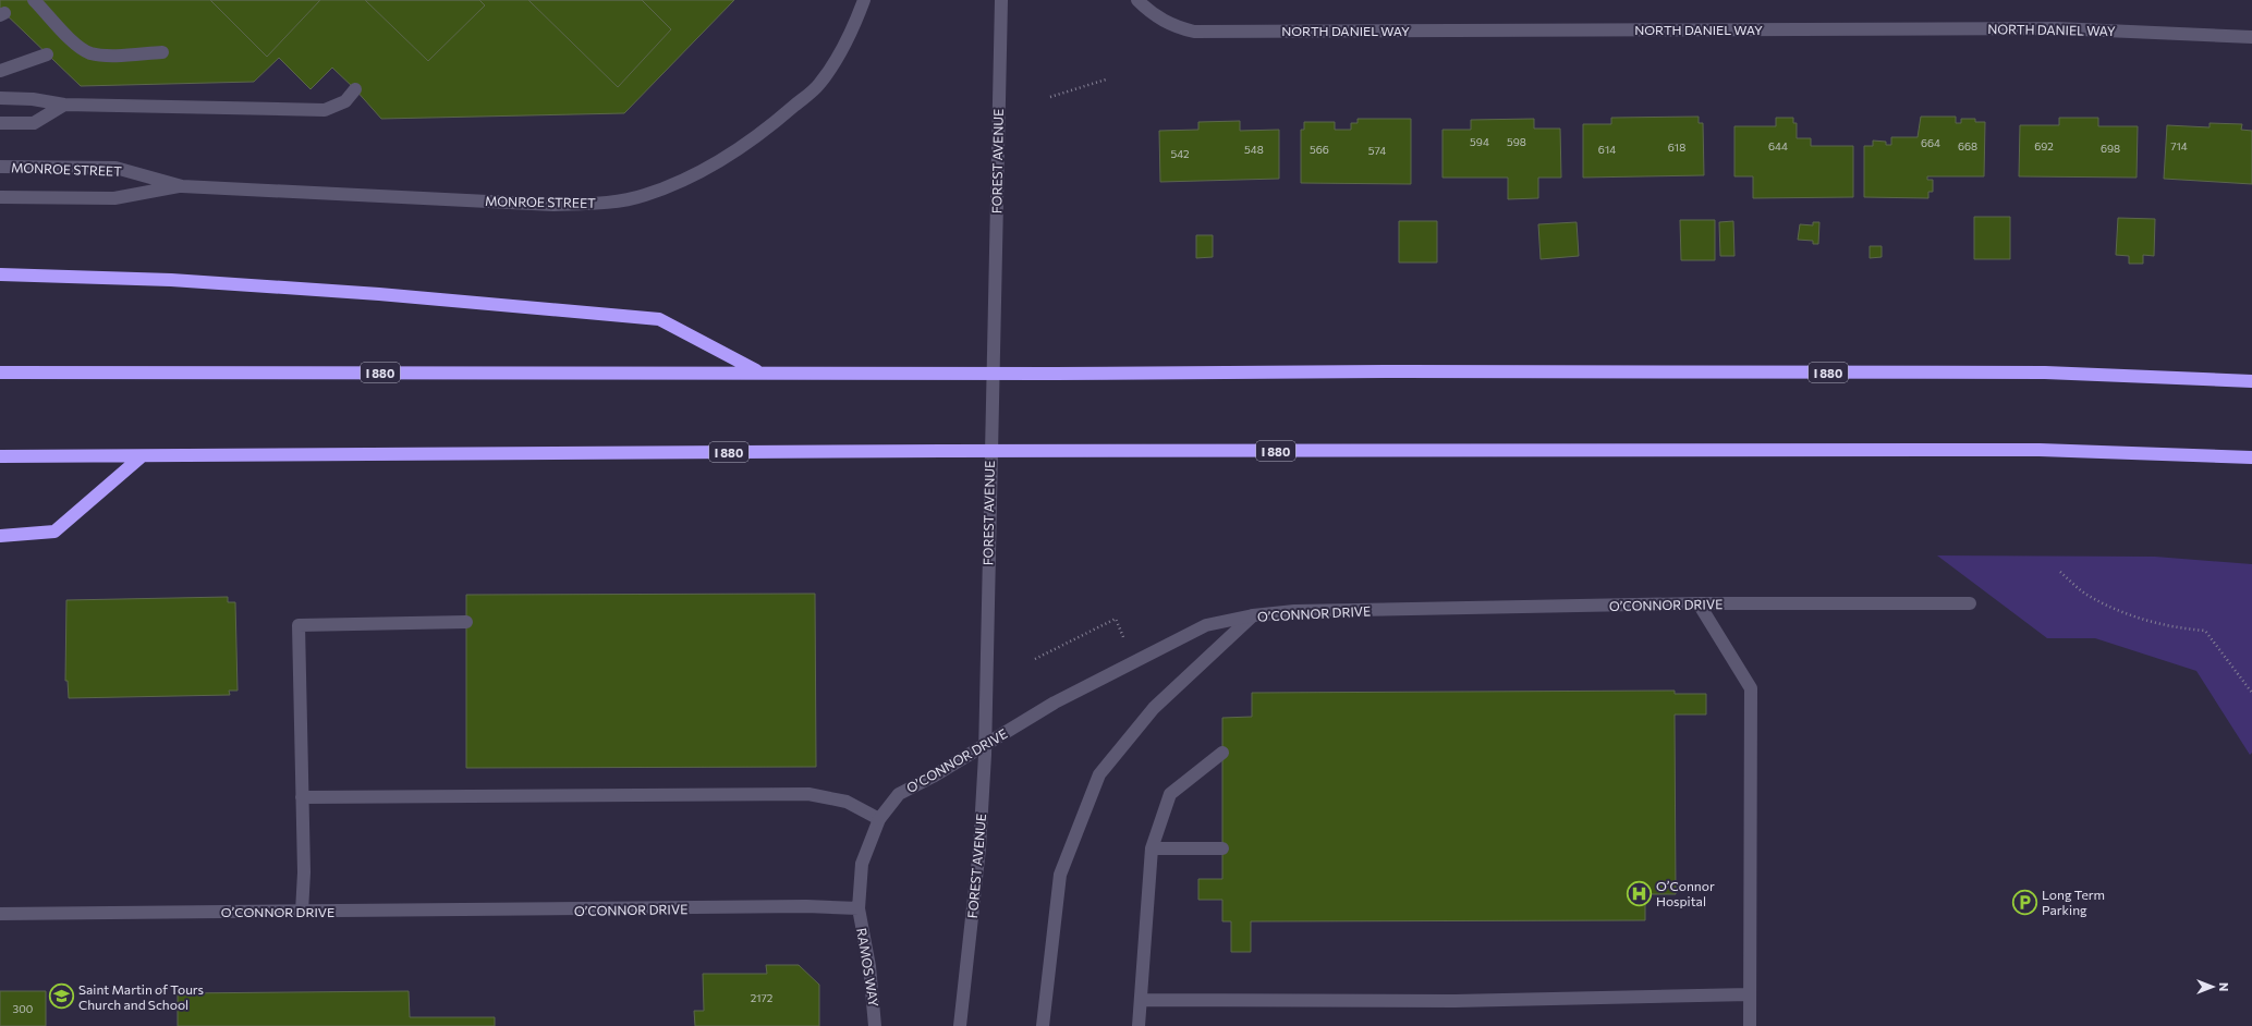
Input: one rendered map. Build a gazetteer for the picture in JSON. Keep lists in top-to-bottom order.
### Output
{
  "streets": {
    "highway": ["I 880"],
    "street": [
      "NORTH DANIEL WAY",
      "FOREST AVENUE",
      "MONROE STREET",
      "O’CONNOR DRIVE",
      "RAMOS WAY"
    ]
  },
  "crossings": [
    ["O’CONNOR DRIVE", "RAMOS WAY"]
  ],
  "places": {
    "hospital": ["O’Connor Hospital"],
    "parking": ["Long Term Parking"],
    "school or university": ["Saint Martin of Tours Church and School"]
  },
  "house_numbers": [
    "594",
    "598",
    "664",
    "644",
    "668",
    "692",
    "714",
    "618",
    "698",
    "548",
    "566",
    "614",
    "574",
    "542",
    "2172",
    "300"
  ],
  "north": "right"
}
